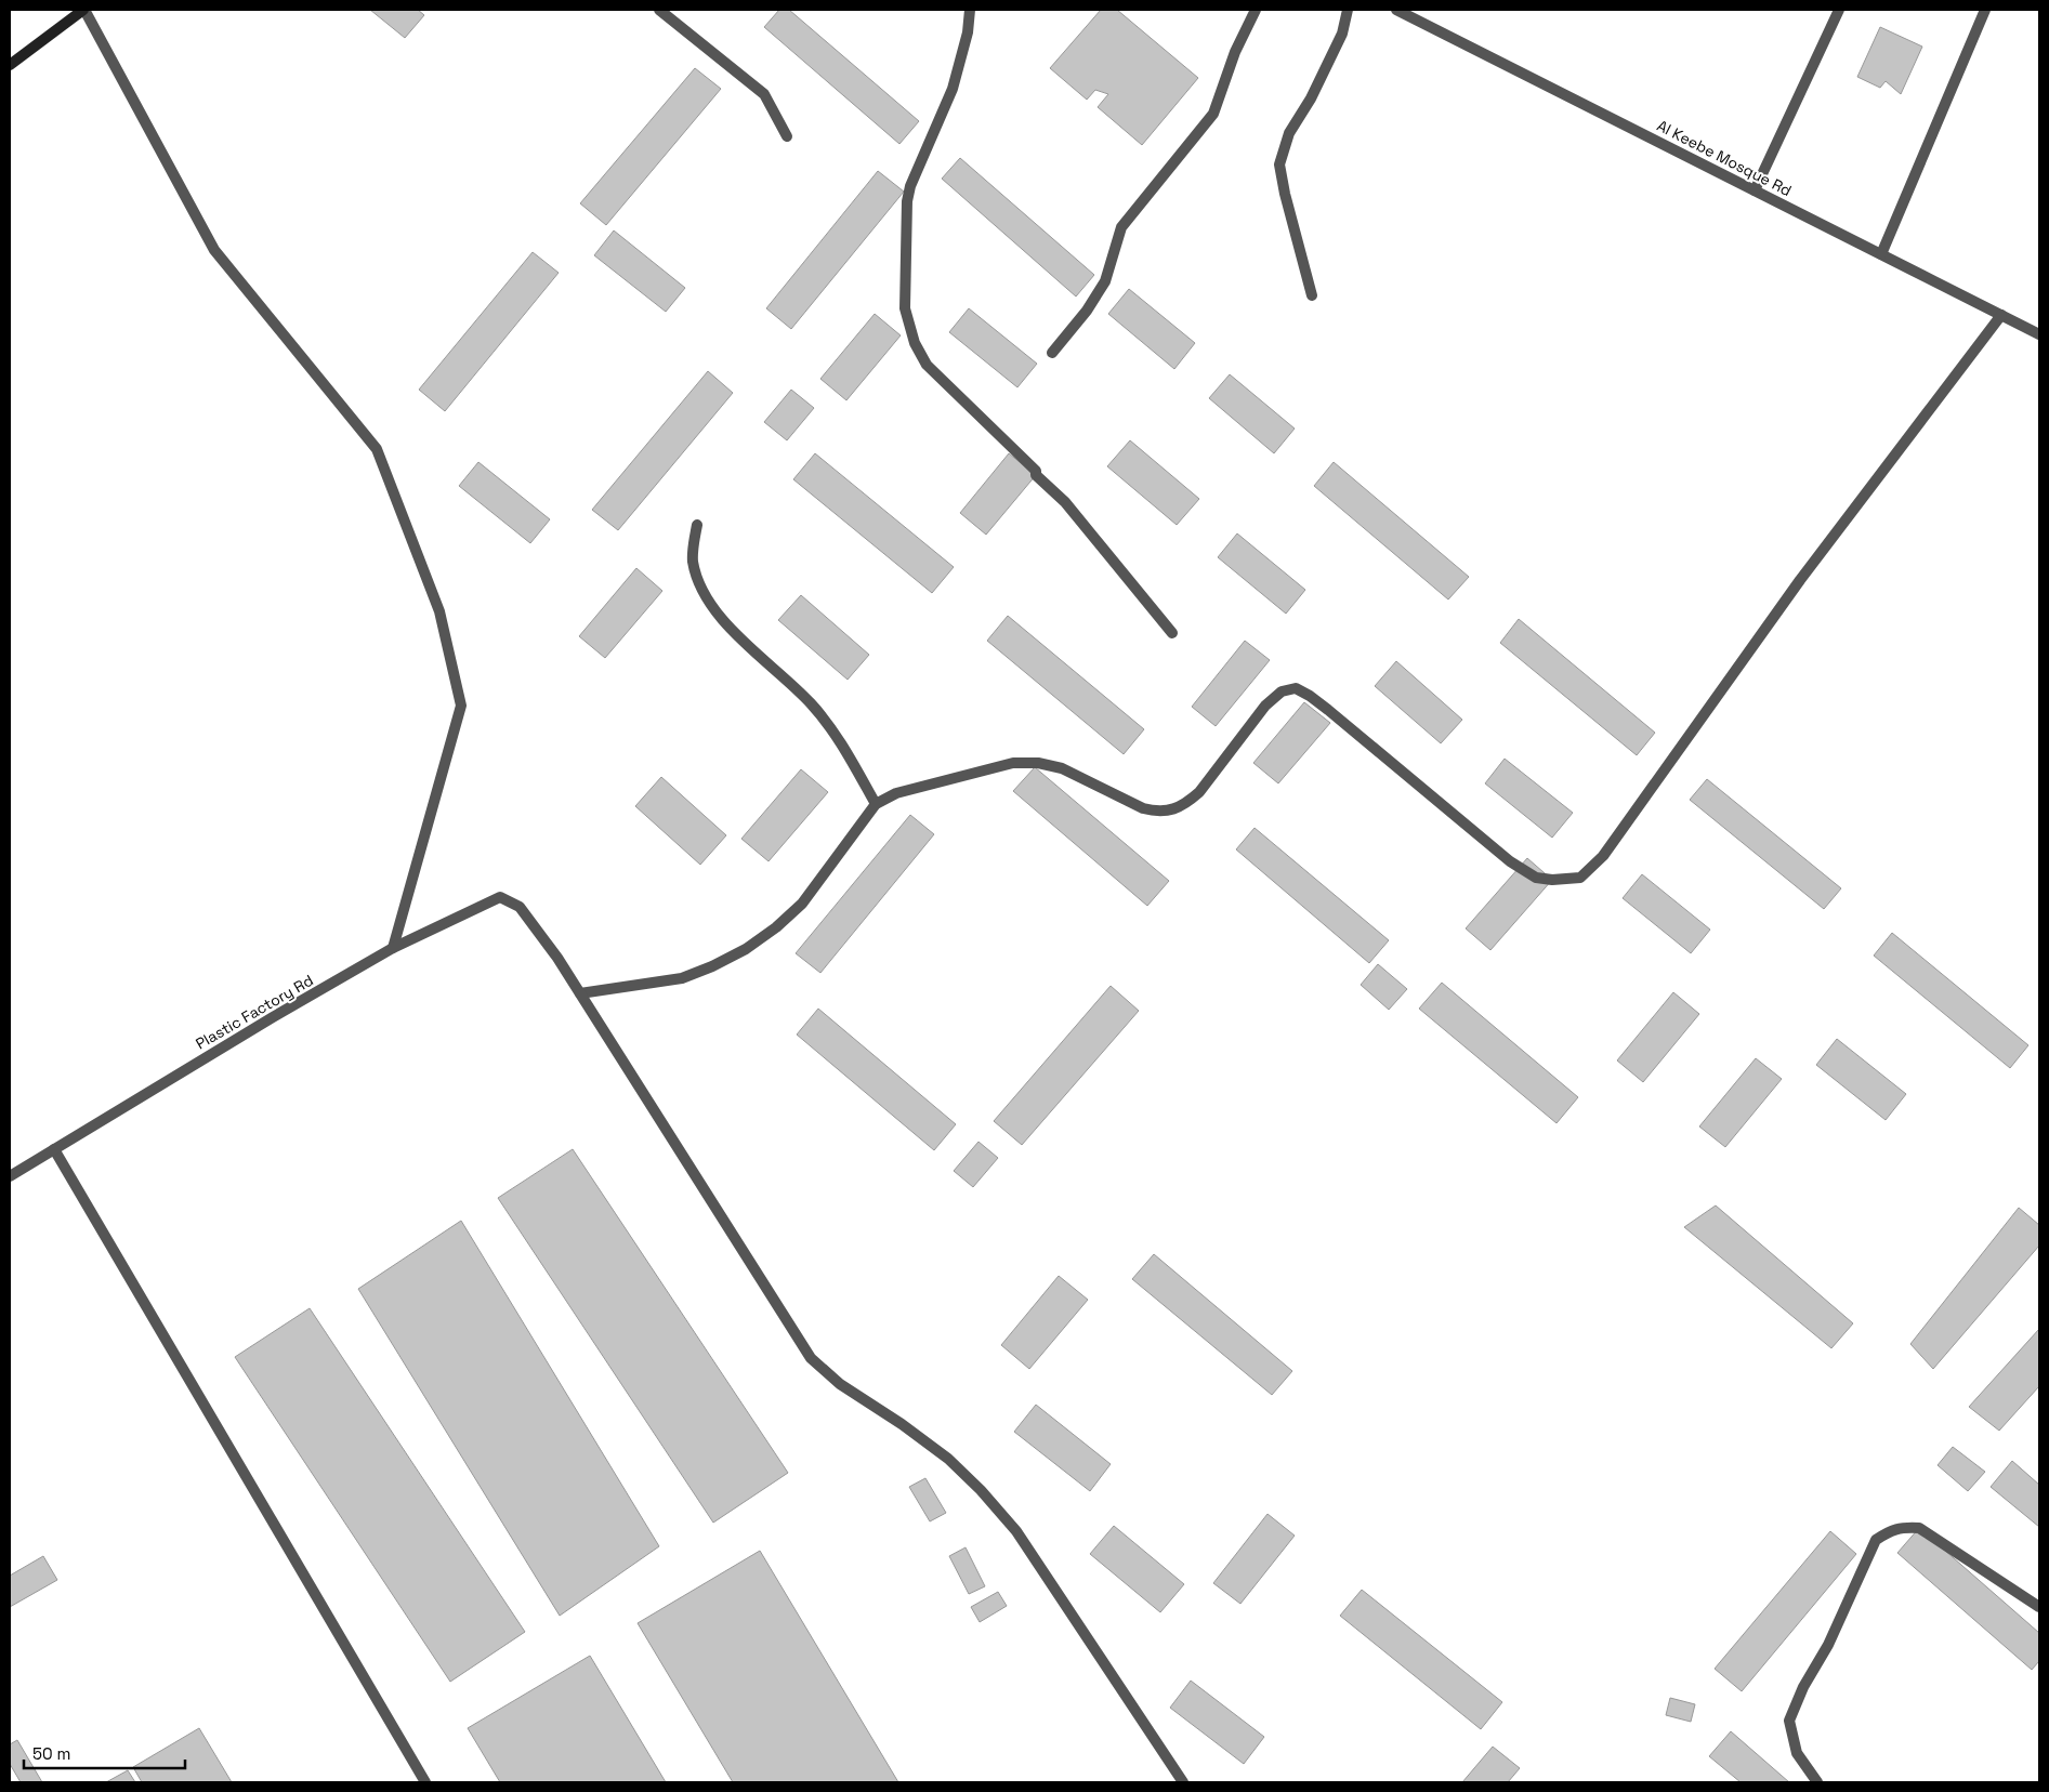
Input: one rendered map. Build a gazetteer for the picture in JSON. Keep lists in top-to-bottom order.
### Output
{
  "streets": {
    "street": ["Al Keebe Mosque Rd", "Plastic Factory Rd"]
  },
  "scale_bar": "50 m"
}
